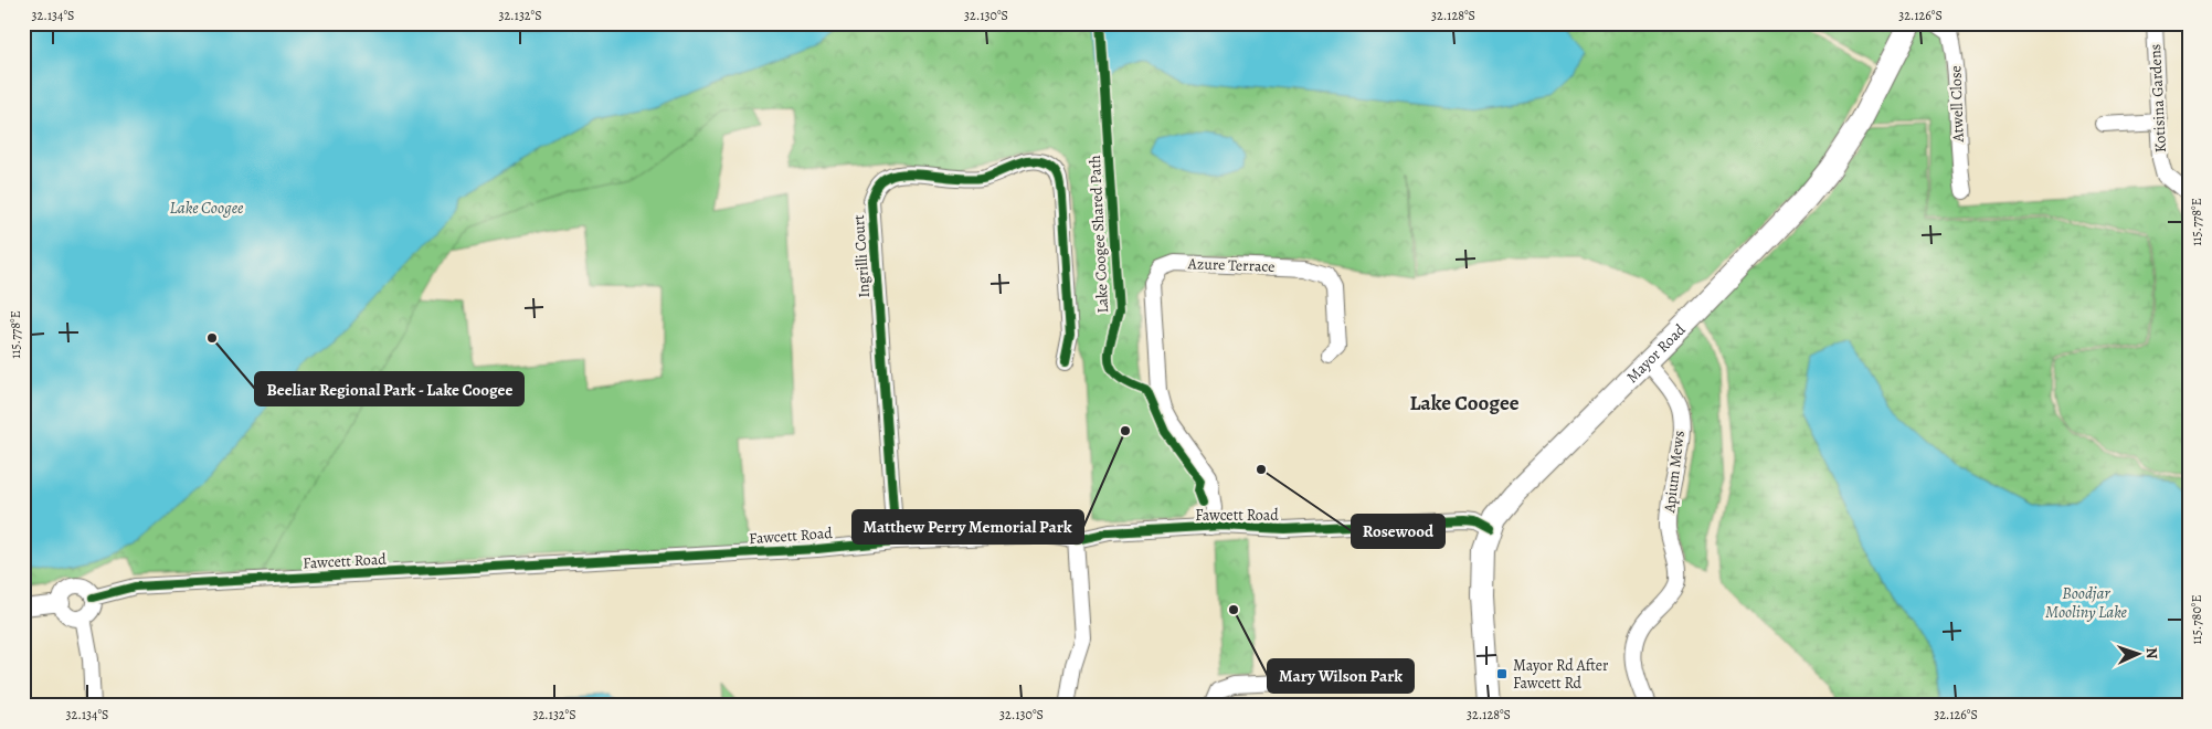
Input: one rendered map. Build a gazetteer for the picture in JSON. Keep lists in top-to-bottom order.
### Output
{
  "streets": {
    "main road": ["Mayor Road"],
    "street": [
      "Kotisina Gardens",
      "Atwell Close",
      "Ingrilli Court",
      "Azure Terrace",
      "Apium Mews",
      "Fawcett Road"
    ],
    "cycle path": ["Lake Coogee Shared Path"]
  },
  "crossings": [
    ["Ingrilli Court", "Fawcett Road"],
    ["Azure Terrace", "Fawcett Road"],
    ["Mayor Road", "Apium Mews"],
    ["Mayor Road", "Fawcett Road"]
  ],
  "districts": ["Lake Coogee"],
  "water": ["Lake Coogee", "Boodjar Mooliny Lake"],
  "places": {
    "other": [
      "Beeliar Regional Park - Lake Coogee",
      "Matthew Perry Memorial Park",
      "Rosewood",
      "Mary Wilson Park"
    ],
    "transit": ["Mayor Rd After Fawcett Rd"]
  },
  "north": "right",
  "coordinates": [
    "32.134°S",
    "32.132°S",
    "32.130°S",
    "32.128°S",
    "32.126°S",
    "115.778°E",
    "115.780°E"
  ]
}
